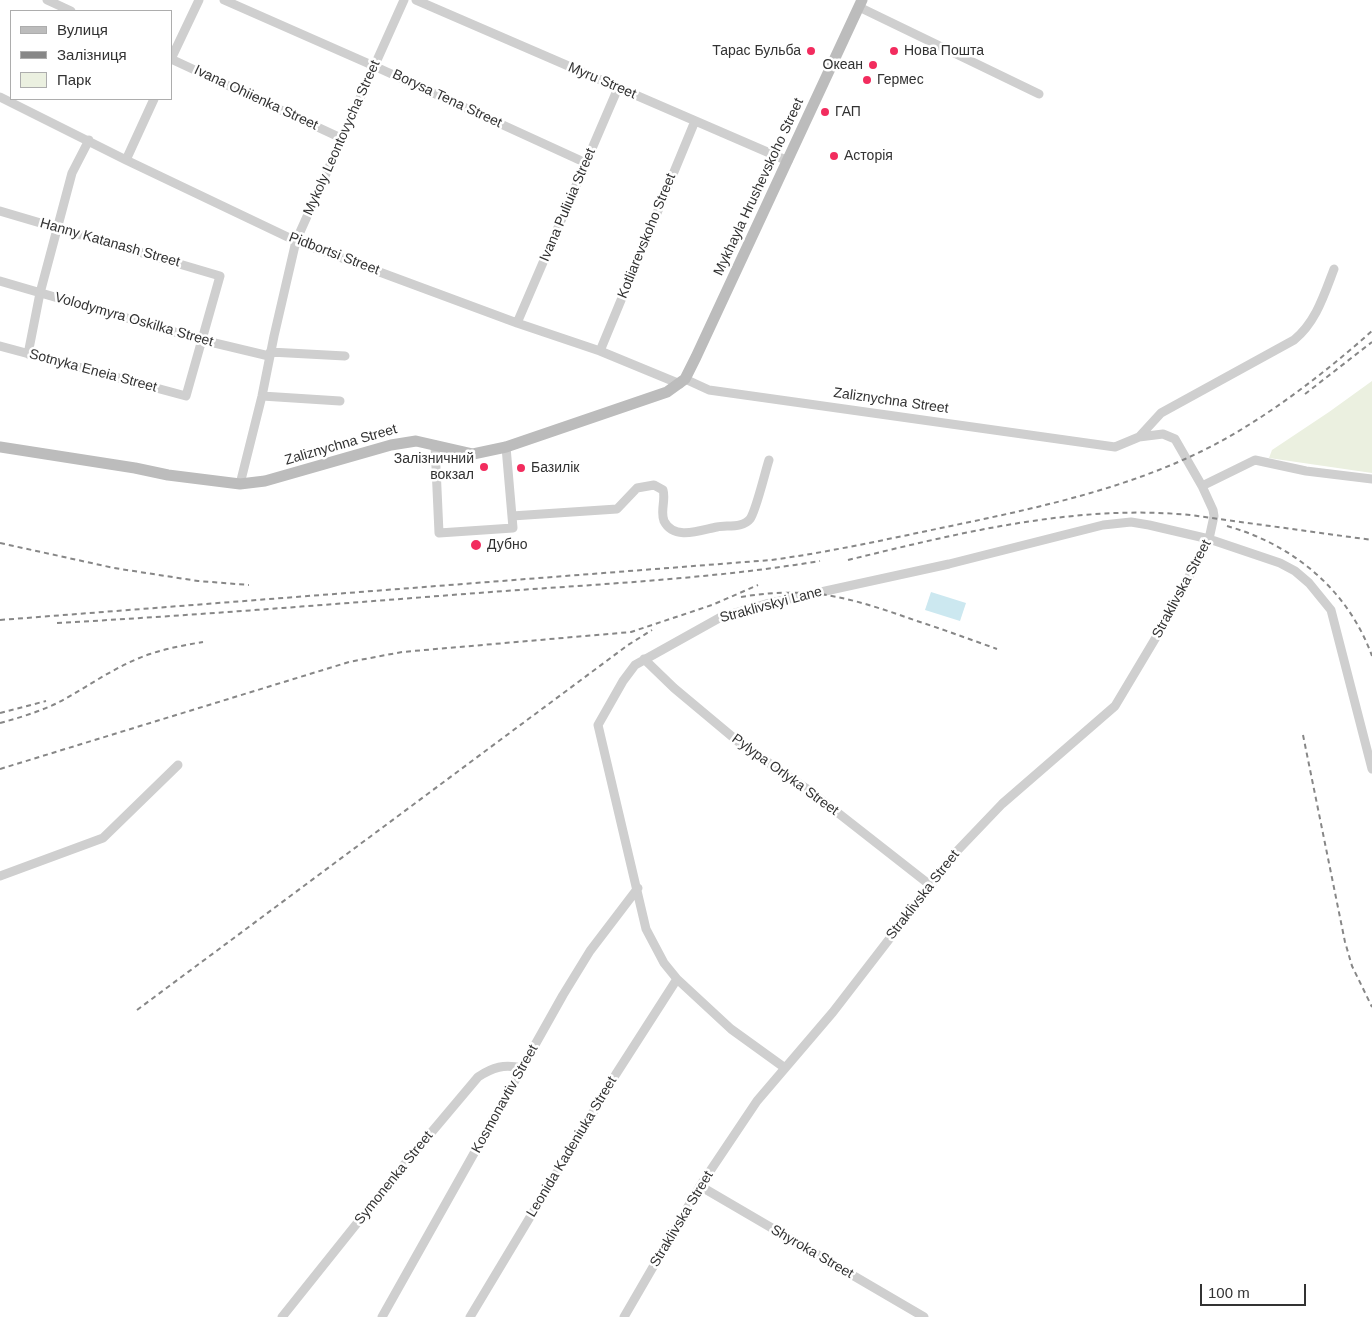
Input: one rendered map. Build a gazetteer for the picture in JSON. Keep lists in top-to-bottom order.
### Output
{
  "streets": {
    "main road": ["Mykhayla Hrushevskoho Street", "Zaliznychna Street"],
    "street": [
      "Myru Street",
      "Ivana Ohiienka Street",
      "Borysa Tena Street",
      "Mykoly Leontovycha Street",
      "Ivana Puliuia Street",
      "Kotliarevskoho Street",
      "Hanny Katanash Street",
      "Pidbortsi Street",
      "Volodymyra Oskilka Street",
      "Sotnyka Eneia Street",
      "Straklivska Street",
      "Straklivskyi Lane",
      "Pylypa Orlyka Street",
      "Kosmonavtiv Street",
      "Leonida Kadeniuka Street",
      "Symonenka Street",
      "Shyroka Street"
    ]
  },
  "crossings": [
    ["Myru Street", "Mykhayla Hrushevskoho Street"],
    ["Myru Street", "Ivana Puliuia Street"],
    ["Myru Street", "Kotliarevskoho Street"],
    ["Ivana Ohiienka Street", "Mykoly Leontovycha Street"],
    ["Borysa Tena Street", "Mykoly Leontovycha Street"],
    ["Borysa Tena Street", "Ivana Puliuia Street"],
    ["Mykoly Leontovycha Street", "Pidbortsi Street"],
    ["Mykoly Leontovycha Street", "Volodymyra Oskilka Street"],
    ["Mykoly Leontovycha Street", "Zaliznychna Street"],
    ["Mykhayla Hrushevskoho Street", "Pidbortsi Street"],
    ["Mykhayla Hrushevskoho Street", "Zaliznychna Street"],
    ["Ivana Puliuia Street", "Pidbortsi Street"],
    ["Kotliarevskoho Street", "Pidbortsi Street"],
    ["Hanny Katanash Street", "Volodymyra Oskilka Street"],
    ["Hanny Katanash Street", "Sotnyka Eneia Street"],
    ["Pidbortsi Street", "Zaliznychna Street"],
    ["Volodymyra Oskilka Street", "Sotnyka Eneia Street"],
    ["Zaliznychna Street", "Straklivska Street"],
    ["Straklivska Street", "Straklivskyi Lane"],
    ["Straklivska Street", "Pylypa Orlyka Street"],
    ["Straklivska Street", "Shyroka Street"],
    ["Straklivskyi Lane", "Pylypa Orlyka Street"],
    ["Straklivskyi Lane", "Kosmonavtiv Street"],
    ["Straklivskyi Lane", "Leonida Kadeniuka Street"],
    ["Kosmonavtiv Street", "Symonenka Street"]
  ],
  "places": [
    "Тарас Бульба",
    "Нова Пошта",
    "Океан",
    "Гермес",
    "ГАП",
    "Асторія",
    "Залізничний вокзал",
    "Базилік",
    "Дубно"
  ],
  "legend": ["Вулиця", "Залізниця", "Парк"],
  "scale_bar": "100 m"
}
